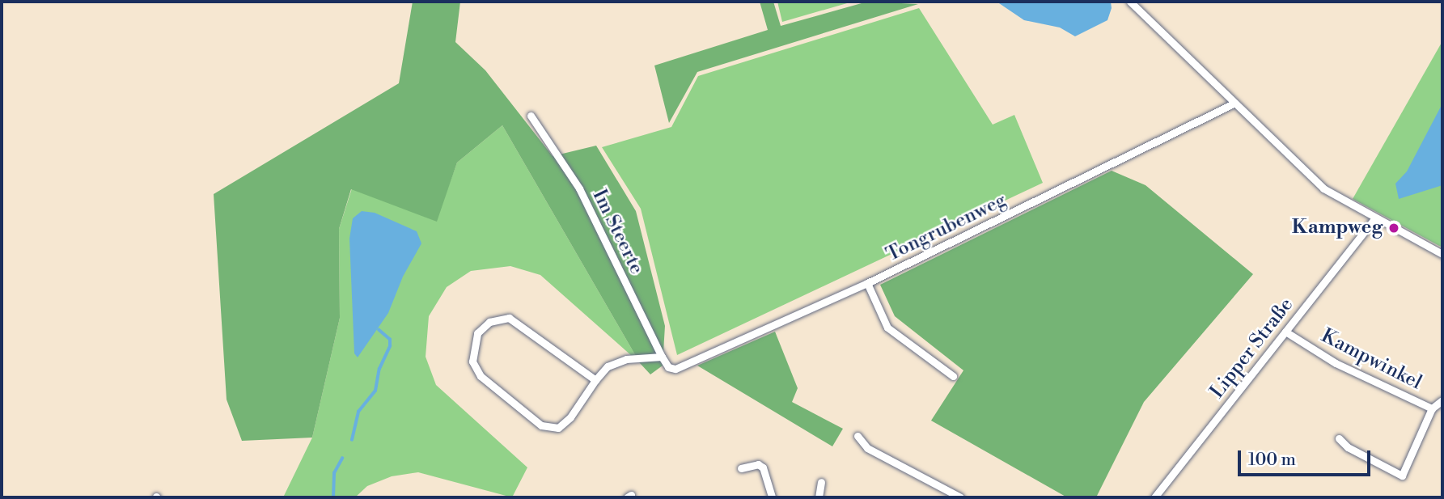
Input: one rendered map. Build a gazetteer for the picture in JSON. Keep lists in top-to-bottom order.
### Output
{
  "streets": {
    "street": [
      "Tongrubenweg",
      "Im Steerte",
      "Lipper Straße",
      "Kampwinkel"
    ]
  },
  "crossings": [
    ["Tongrubenweg", "Im Steerte"],
    ["Lipper Straße", "Kampwinkel"]
  ],
  "places": ["Kampweg"],
  "scale_bar": "100 m"
}
